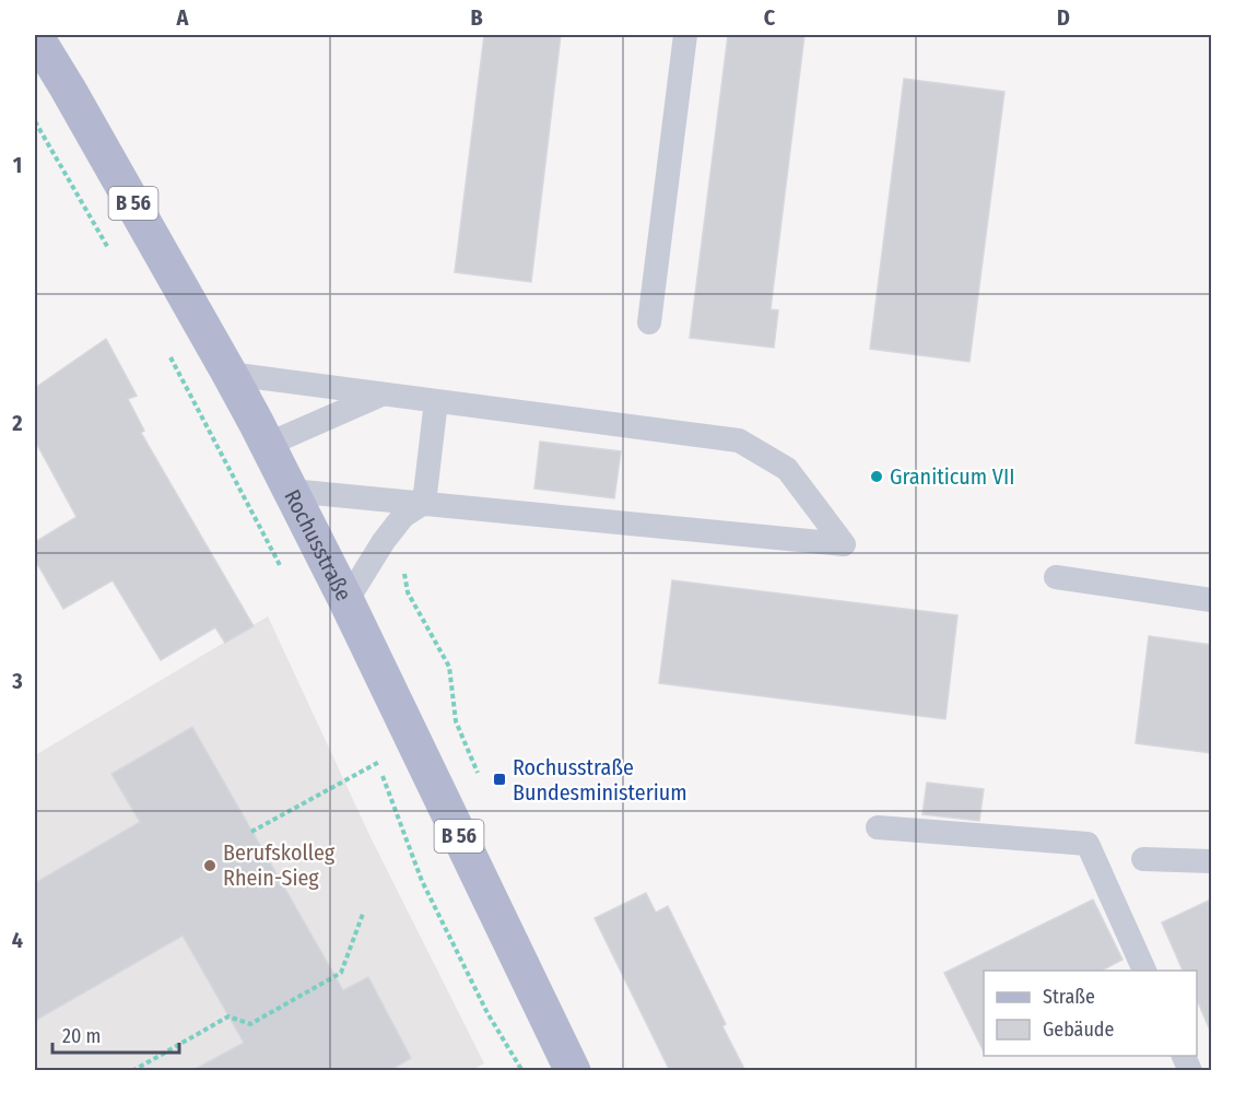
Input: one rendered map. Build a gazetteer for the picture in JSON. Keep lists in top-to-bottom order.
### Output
{
  "streets": {
    "main road": ["B 56", "Rochusstraße"]
  },
  "places": {
    "other": ["Graniticum VII", "Berufskolleg Rhein-Sieg"],
    "transit": ["Rochusstraße Bundesministerium"]
  },
  "legend": ["Straße", "Gebäude"],
  "scale_bar": "20 m",
  "grid": {
    "columns": [
      "A",
      "B",
      "C",
      "D"
    ],
    "rows": [
      "1",
      "2",
      "3",
      "4"
    ]
  }
}
